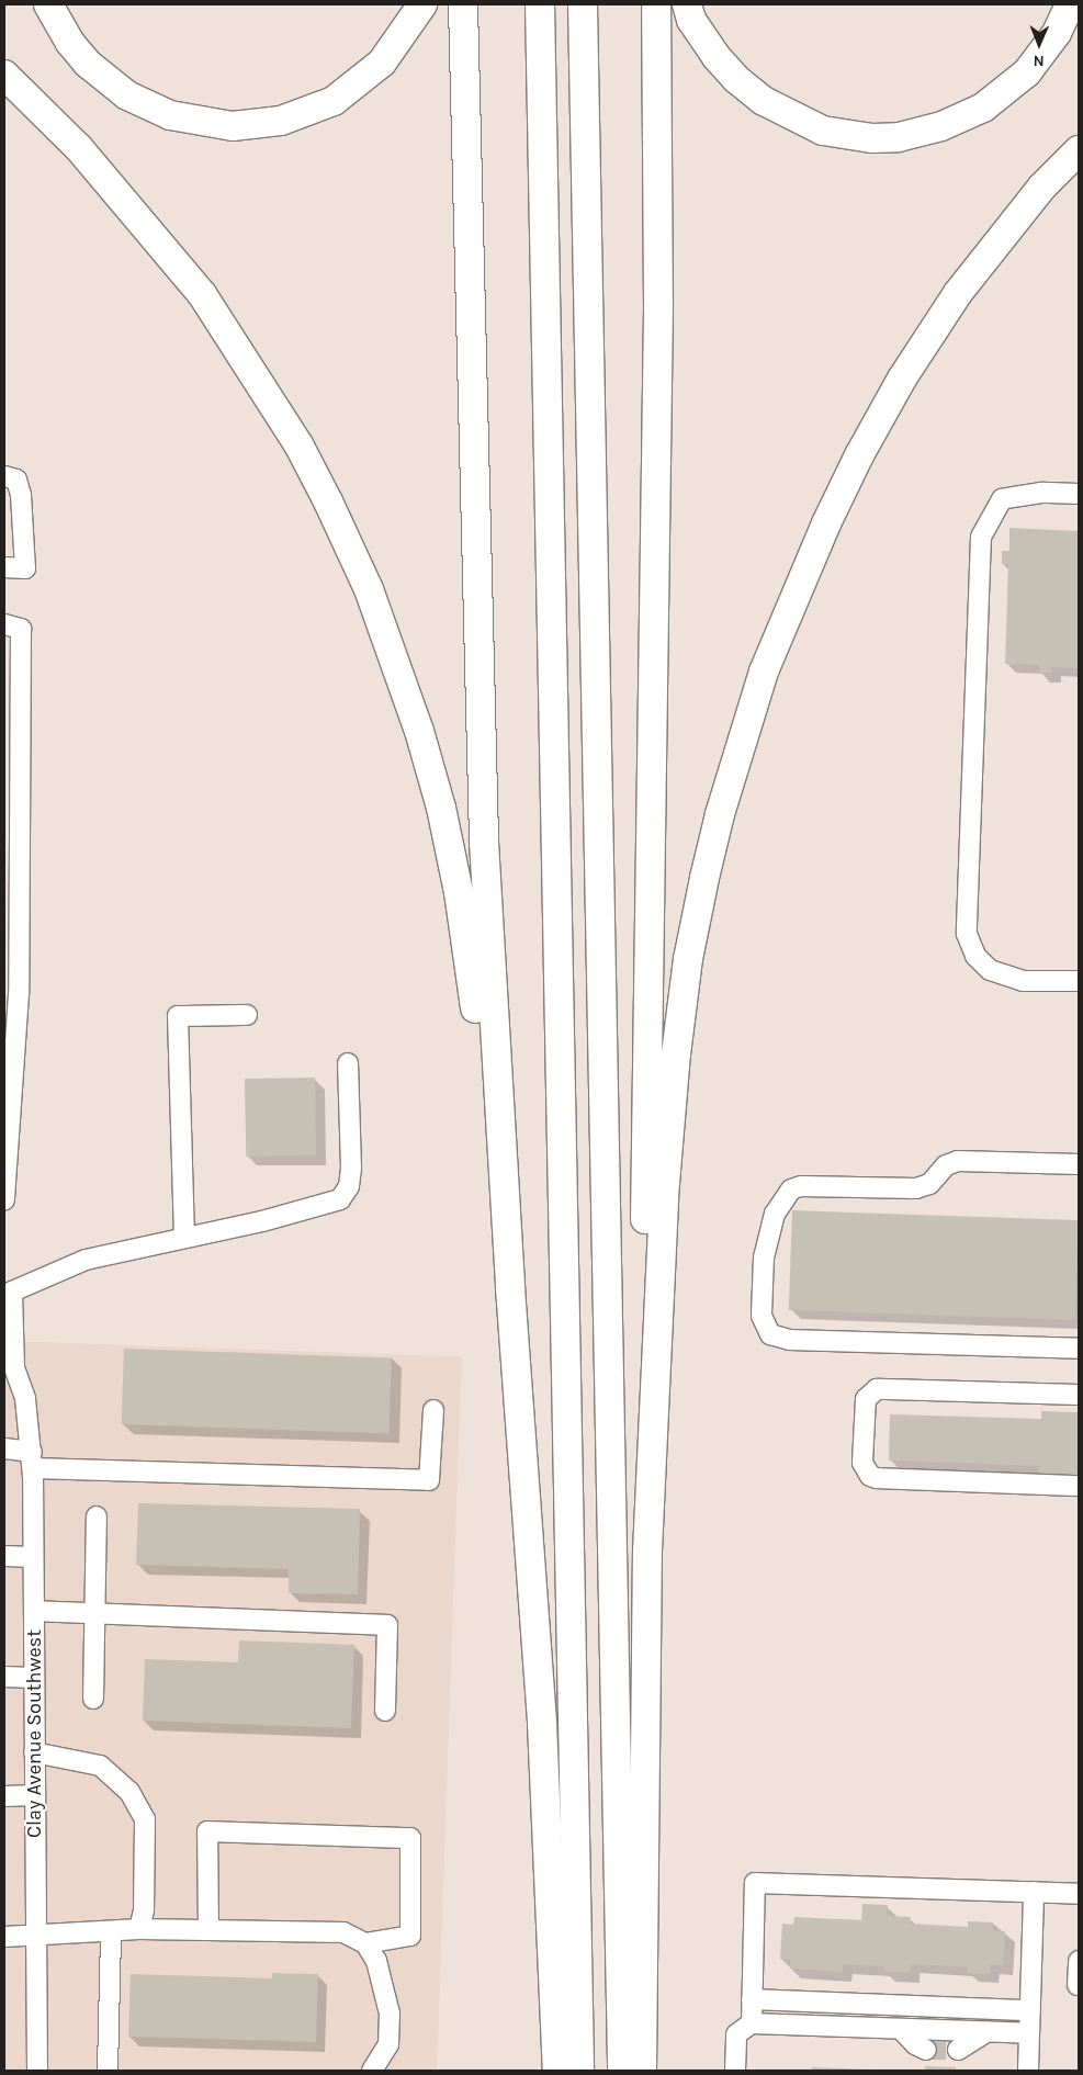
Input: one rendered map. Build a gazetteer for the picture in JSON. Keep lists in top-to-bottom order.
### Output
{
  "streets": {
    "street": ["Clay Avenue Southwest"]
  },
  "north": "bottom"
}
